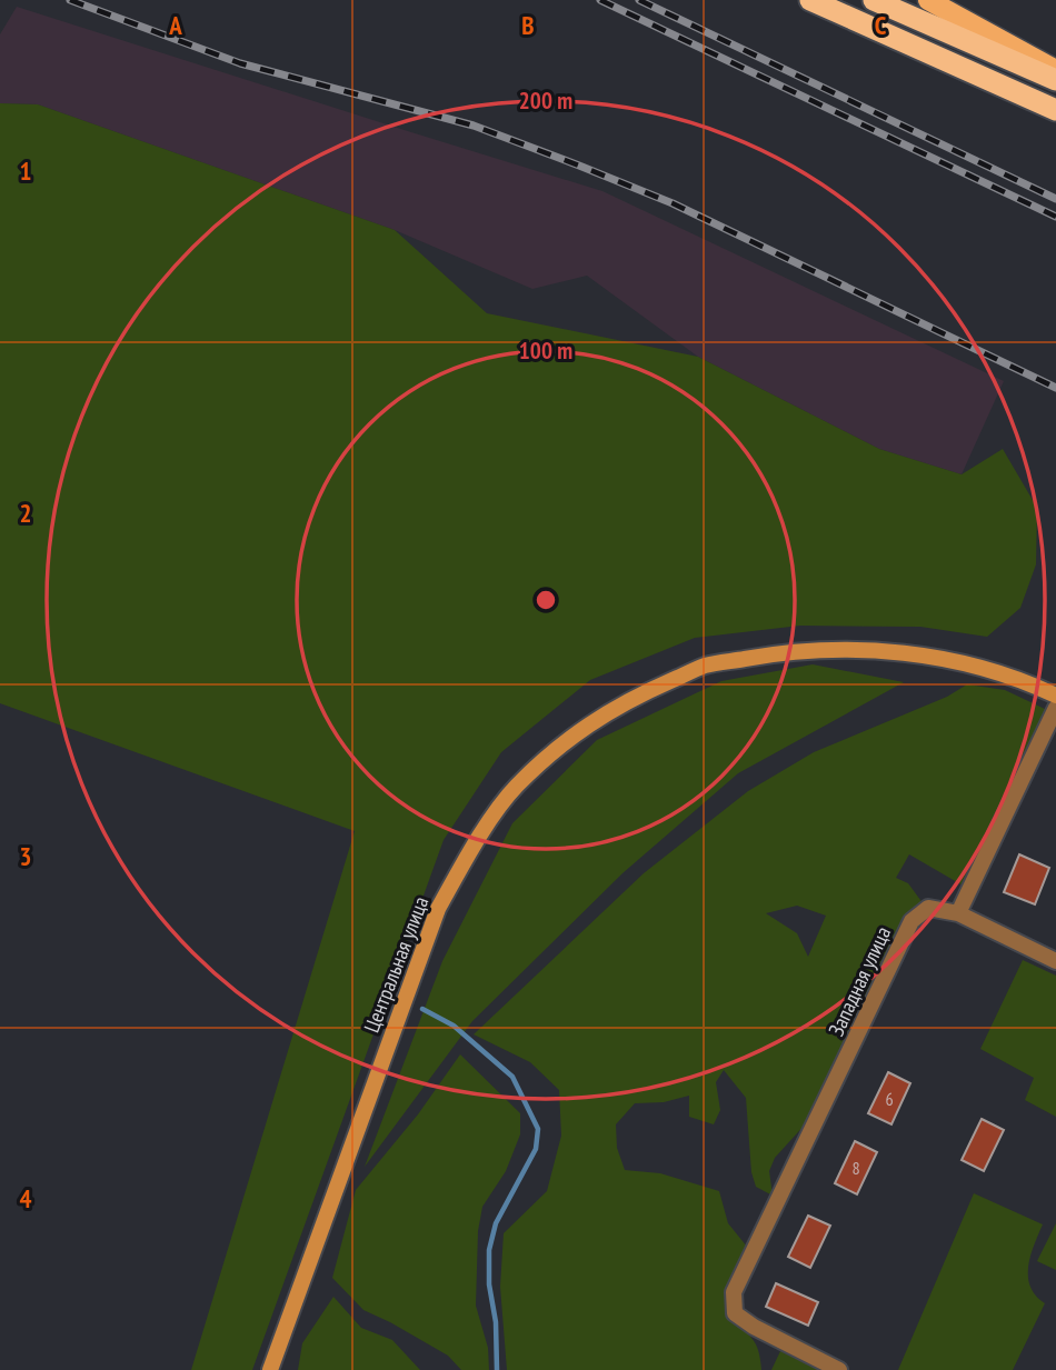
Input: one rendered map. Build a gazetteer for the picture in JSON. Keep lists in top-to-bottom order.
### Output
{
  "streets": {
    "main road": ["Центральная улица"],
    "street": ["Западная улица"]
  },
  "house_numbers": ["6", "8"],
  "grid": {
    "columns": ["A", "B", "C"],
    "rows": [
      "1",
      "2",
      "3",
      "4"
    ]
  },
  "rings": ["200 m", "100 m"]
}
